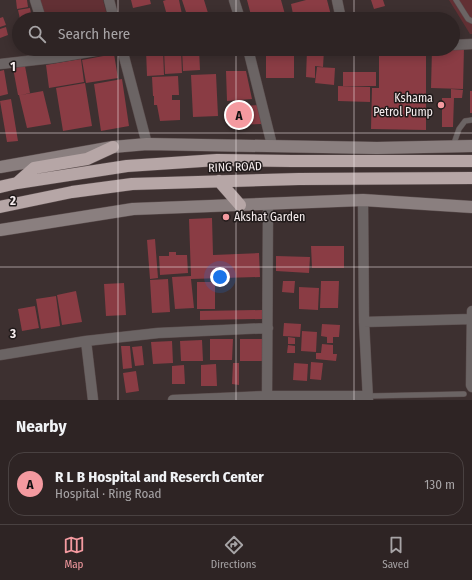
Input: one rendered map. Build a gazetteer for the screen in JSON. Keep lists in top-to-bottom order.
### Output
{
  "streets": {
    "highway": ["RING ROAD"]
  },
  "places": ["Kshama Petrol Pump", "Akshat Garden"],
  "page": {
    "search": "Search here",
    "pins": "A",
    "heading": "Nearby",
    "list": [
      {
        "mark": "A",
        "name": "R L B Hospital and Reserch Center",
        "note": "Hospital · Ring Road",
        "value": "130 m"
      }
    ],
    "nav": ["Map", "Directions", "Saved"]
  },
  "grid": {
    "rows": ["1", "2", "3"]
  }
}
